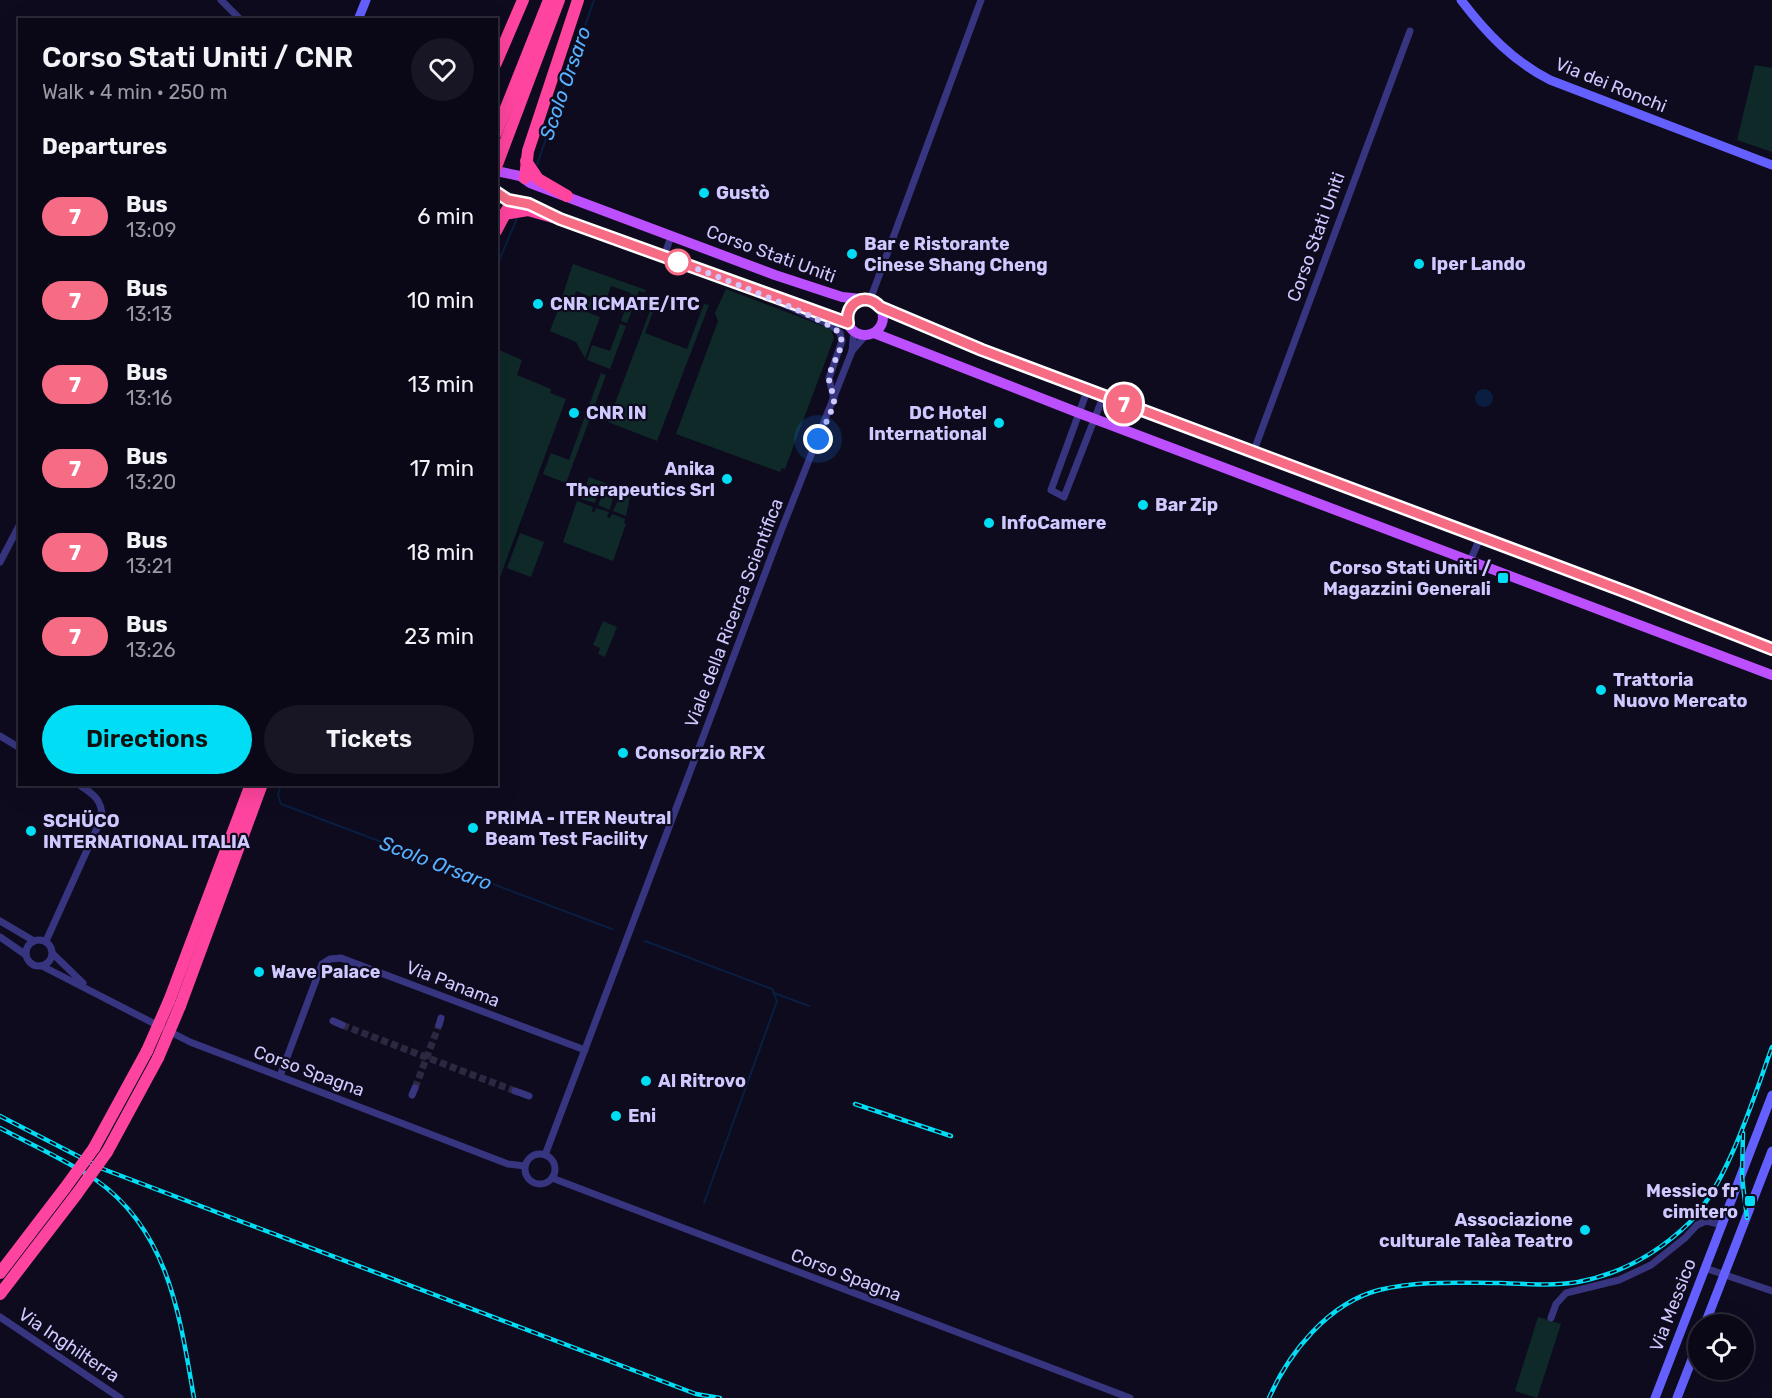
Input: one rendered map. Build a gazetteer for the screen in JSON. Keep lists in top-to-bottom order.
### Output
{
  "streets": {
    "main road": ["Corso Stati Uniti"],
    "street": [
      "Via dei Ronchi",
      "Viale della Ricerca Scientifica",
      "Via Panama",
      "Corso Spagna",
      "Via Messico",
      "Via Inghilterra"
    ]
  },
  "crossings": [
    ["Corso Stati Uniti", "Viale della Ricerca Scientifica"],
    ["Viale della Ricerca Scientifica", "Via Panama"],
    ["Viale della Ricerca Scientifica", "Corso Spagna"],
    ["Via Panama", "Corso Spagna"]
  ],
  "water": ["Scolo Orsaro"],
  "places": {
    "other": [
      "Gustò",
      "Bar e Ristorante Cinese Shang Cheng",
      "Iper Lando",
      "CNR ICMATE/ITC",
      "CNR IN",
      "DC Hotel International",
      "Anika Therapeutics Srl",
      "Bar Zip",
      "InfoCamere",
      "Trattoria Nuovo Mercato",
      "Consorzio RFX",
      "PRIMA - ITER Neutral Beam Test Facility",
      "SCHÜCO INTERNATIONAL ITALIA",
      "Wave Palace",
      "Al Ritrovo",
      "Eni",
      "Associazione culturale Talèa Teatro"
    ],
    "transit": ["Corso Stati Uniti / Magazzini Generali", "Messico fr cimitero"]
  },
  "lines": ["bus line 7"],
  "page": {
    "on_map": "7",
    "heading": [
      ["Corso Stati Uniti / CNR", "Walk · 4 min · 250 m"],
      "Departures"
    ],
    "list": [
      {
        "mark": "7",
        "name": "Bus",
        "note": "13:09",
        "value": "6 min"
      },
      {
        "mark": "7",
        "name": "Bus",
        "note": "13:13",
        "value": "10 min"
      },
      {
        "mark": "7",
        "name": "Bus",
        "note": "13:16",
        "value": "13 min"
      },
      {
        "mark": "7",
        "name": "Bus",
        "note": "13:20",
        "value": "17 min"
      },
      {
        "mark": "7",
        "name": "Bus",
        "note": "13:21",
        "value": "18 min"
      },
      {
        "mark": "7",
        "name": "Bus",
        "note": "13:26",
        "value": "23 min"
      }
    ],
    "buttons": ["Directions", "Tickets"]
  }
}
